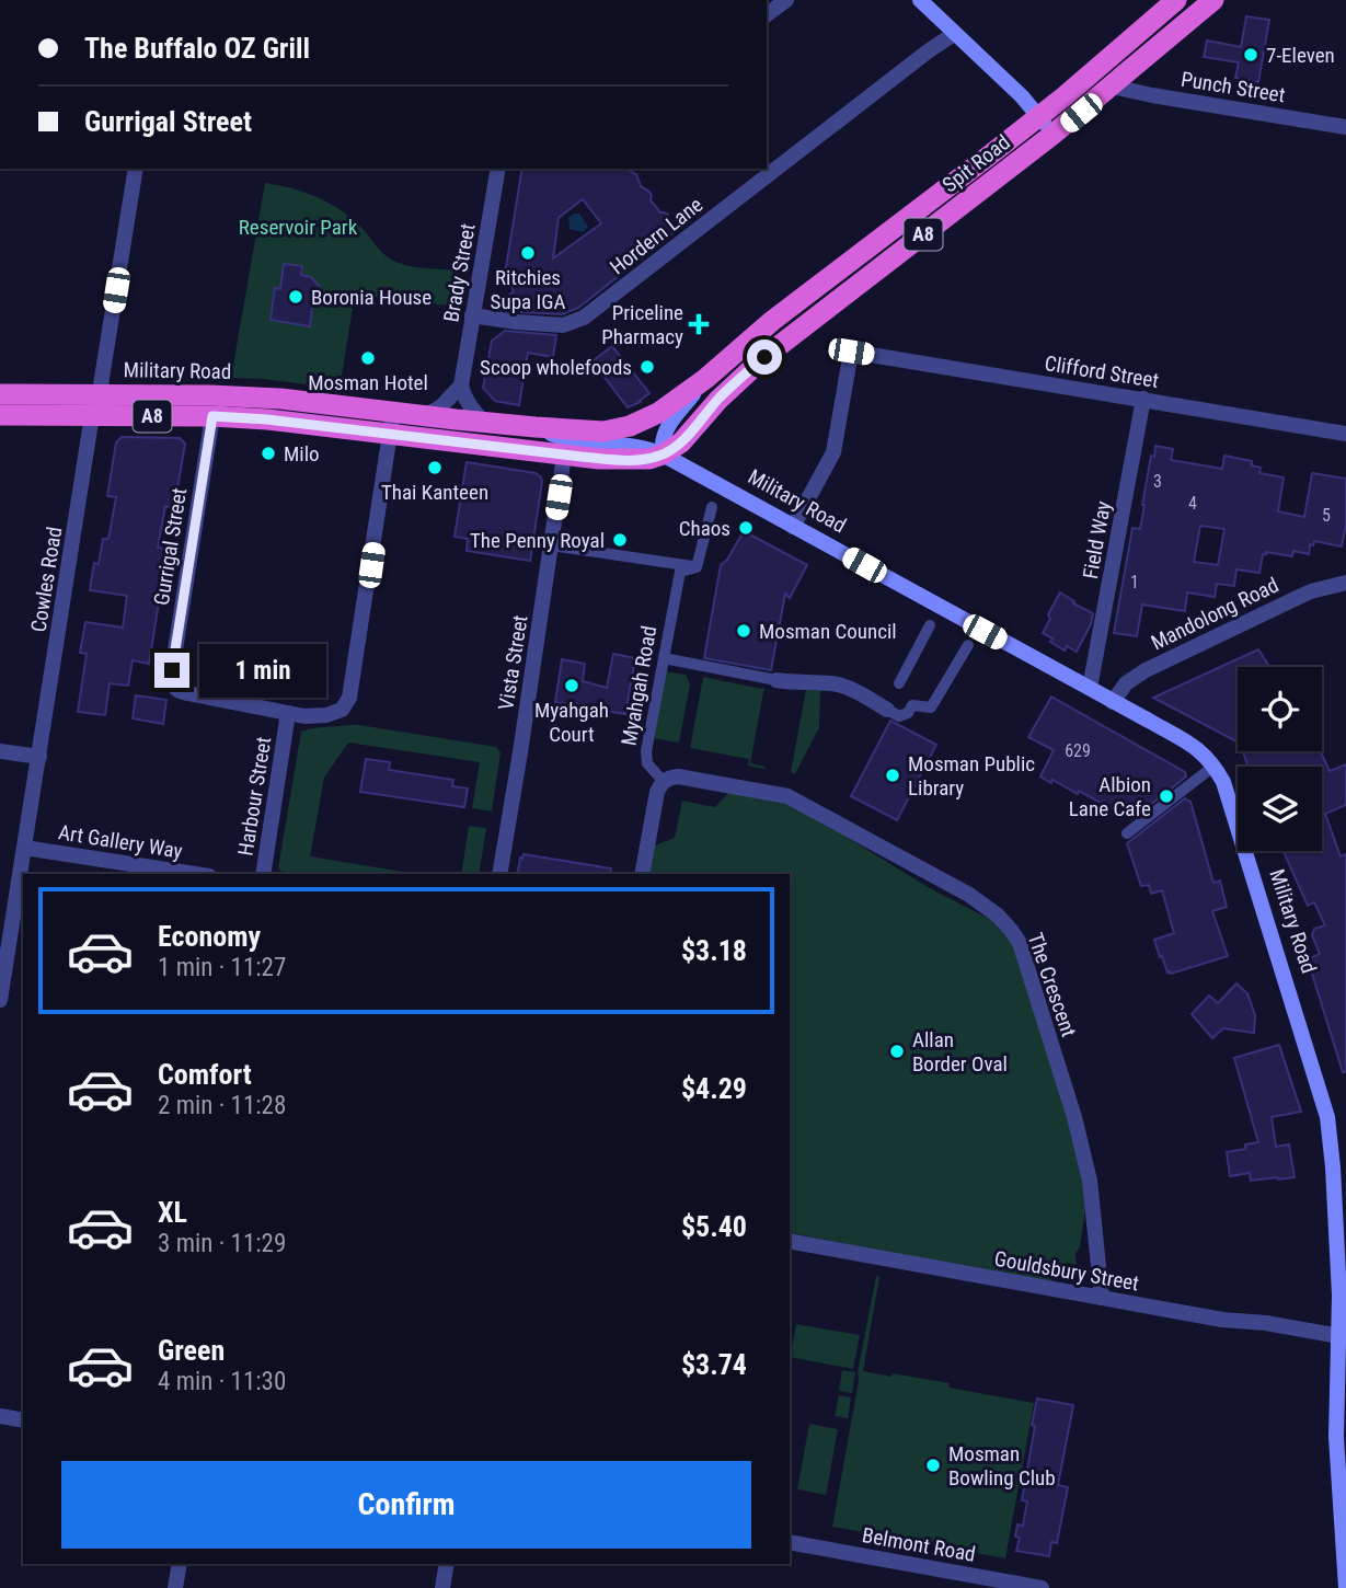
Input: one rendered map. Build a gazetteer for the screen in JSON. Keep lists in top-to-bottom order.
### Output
{
  "streets": {
    "highway": ["Spit Road", "A8", "Military Road"],
    "street": [
      "Punch Street",
      "Hordern Lane",
      "Brady Street",
      "Clifford Street",
      "Field Way",
      "Gurrigal Street",
      "Cowles Road",
      "Mandolong Road",
      "Vista Street",
      "Myahgah Road",
      "Harbour Street",
      "Art Gallery Way",
      "The Crescent",
      "Gouldsbury Street",
      "Belmont Road"
    ]
  },
  "crossings": [
    ["Punch Street", "Spit Road"],
    ["Spit Road", "Military Road"],
    ["Hordern Lane", "Brady Street"],
    ["Military Road", "Clifford Street"],
    ["Military Road", "Field Way"],
    ["Military Road", "Gurrigal Street"],
    ["Military Road", "Cowles Road"],
    ["Military Road", "Mandolong Road"],
    ["Military Road", "Vista Street"],
    ["Military Road", "Harbour Street"],
    ["Military Road", "Gouldsbury Street"],
    ["Clifford Street", "Field Way"],
    ["Gurrigal Street", "Harbour Street"],
    ["Cowles Road", "Art Gallery Way"],
    ["Myahgah Road", "The Crescent"],
    ["The Crescent", "Gouldsbury Street"]
  ],
  "parks": ["Reservoir Park"],
  "places": {
    "other": [
      "7-Eleven",
      "Ritchies Supa IGA",
      "Boronia House",
      "Mosman Hotel",
      "Scoop wholefoods",
      "Milo",
      "Thai Kanteen",
      "Chaos",
      "The Penny Royal",
      "Mosman Council",
      "Myahgah Court",
      "Mosman Public Library",
      "Albion Lane Cafe",
      "Allan Border Oval",
      "Mosman Bowling Club"
    ],
    "health": ["Priceline Pharmacy"]
  },
  "house_numbers": [
    "3",
    "4",
    "5",
    "1",
    "629"
  ],
  "page": {
    "banner": ["The Buffalo OZ Grill", "Gurrigal Street"],
    "bubble": "1 min",
    "list": [
      {
        "name": "Economy",
        "note": "1 min · 11:27",
        "value": "$3.18"
      },
      {
        "name": "Comfort",
        "note": "2 min · 11:28",
        "value": "$4.29"
      },
      {
        "name": "XL",
        "note": "3 min · 11:29",
        "value": "$5.40"
      },
      {
        "name": "Green",
        "note": "4 min · 11:30",
        "value": "$3.74"
      }
    ],
    "buttons": "Confirm"
  }
}
